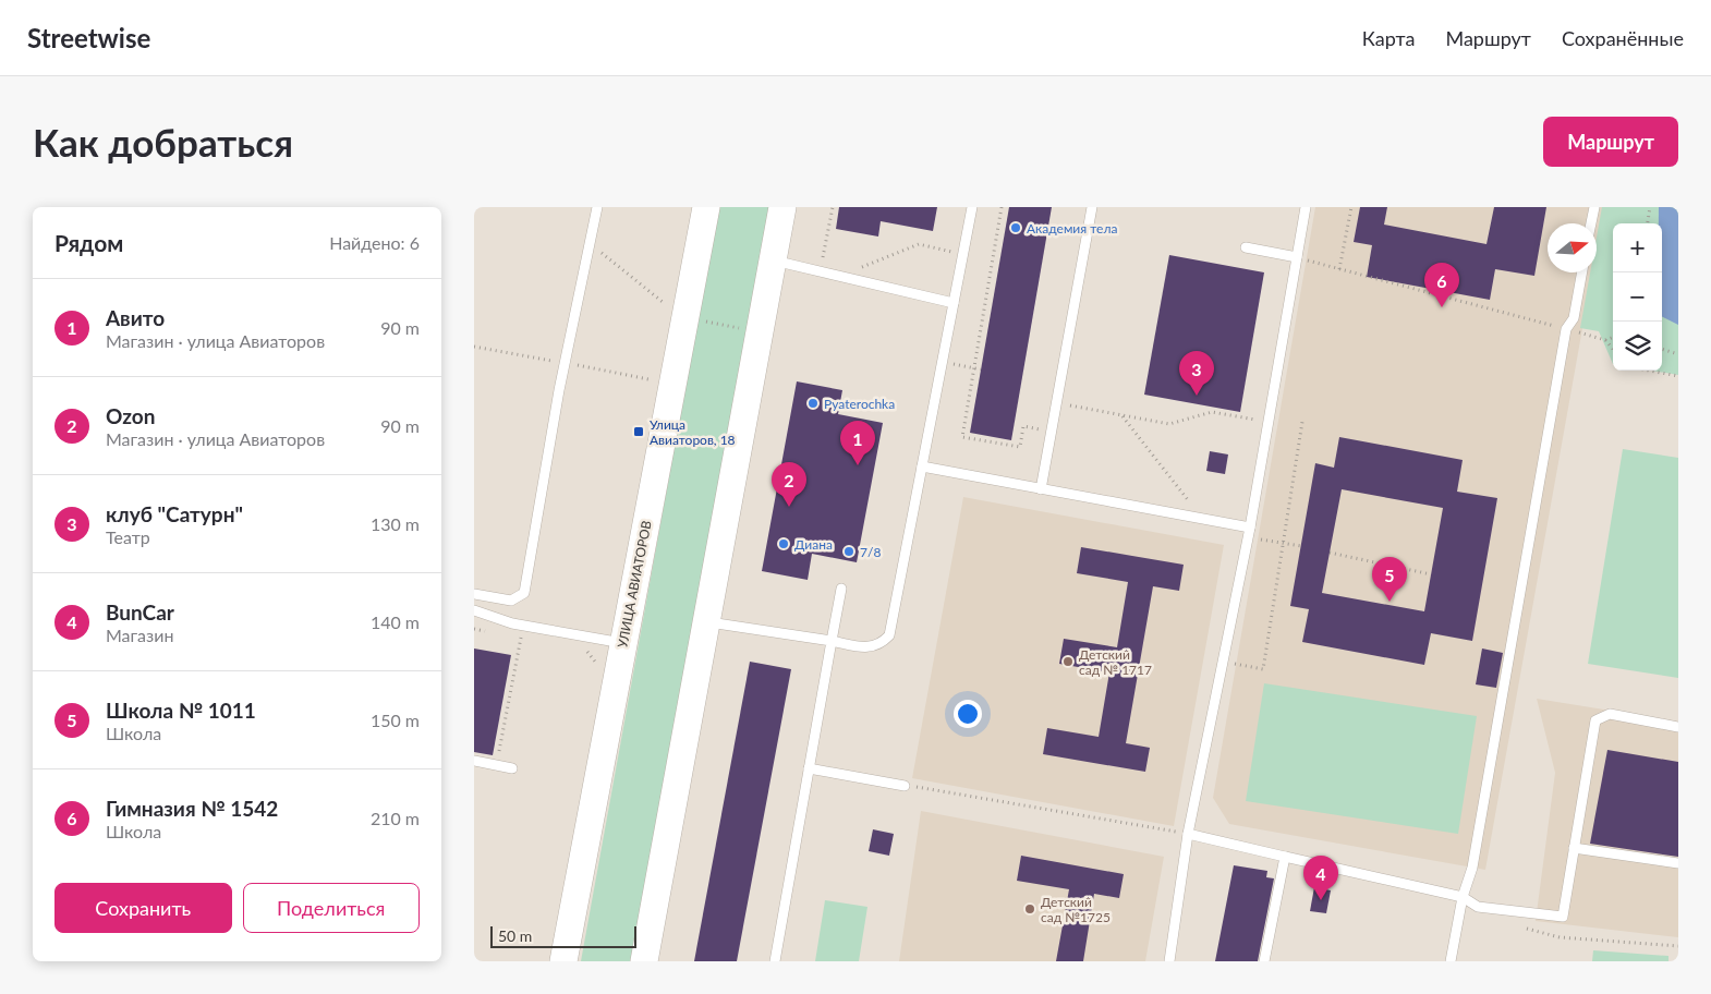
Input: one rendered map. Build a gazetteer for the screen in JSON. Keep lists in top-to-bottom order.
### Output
{
  "streets": {
    "street": ["УЛИЦА АВИАТОРОВ"]
  },
  "places": {
    "other": [
      "Академия тела",
      "Pyaterochka",
      "Диана",
      "7/8",
      "Детский сад № 1717",
      "Детский сад №1725"
    ],
    "transit": ["Улица Авиаторов, 18"]
  },
  "scale_bar": "50 m",
  "north": "right",
  "page": {
    "header": "Streetwise",
    "nav": ["Карта", "Маршрут", "Сохранённые"],
    "buttons": [
      "Маршрут",
      ["Сохранить", "Поделиться"]
    ],
    "title": "Как добраться",
    "heading": ["Рядом", "Найдено: 6"],
    "map_buttons": ["+", "−"],
    "pins": [
      "6",
      "3",
      "1",
      "2",
      "5",
      "4"
    ],
    "list": [
      {
        "mark": "1",
        "name": "Авито",
        "note": "Магазин · улица Авиаторов",
        "value": "90 m"
      },
      {
        "mark": "2",
        "name": "Ozon",
        "note": "Магазин · улица Авиаторов",
        "value": "90 m"
      },
      {
        "mark": "3",
        "name": "клуб \"Сатурн\"",
        "note": "Театр",
        "value": "130 m"
      },
      {
        "mark": "4",
        "name": "BunCar",
        "note": "Магазин",
        "value": "140 m"
      },
      {
        "mark": "5",
        "name": "Школа № 1011",
        "note": "Школа",
        "value": "150 m"
      },
      {
        "mark": "6",
        "name": "Гимназия № 1542",
        "note": "Школа",
        "value": "210 m"
      }
    ],
    "scale": "50 m"
  }
}
